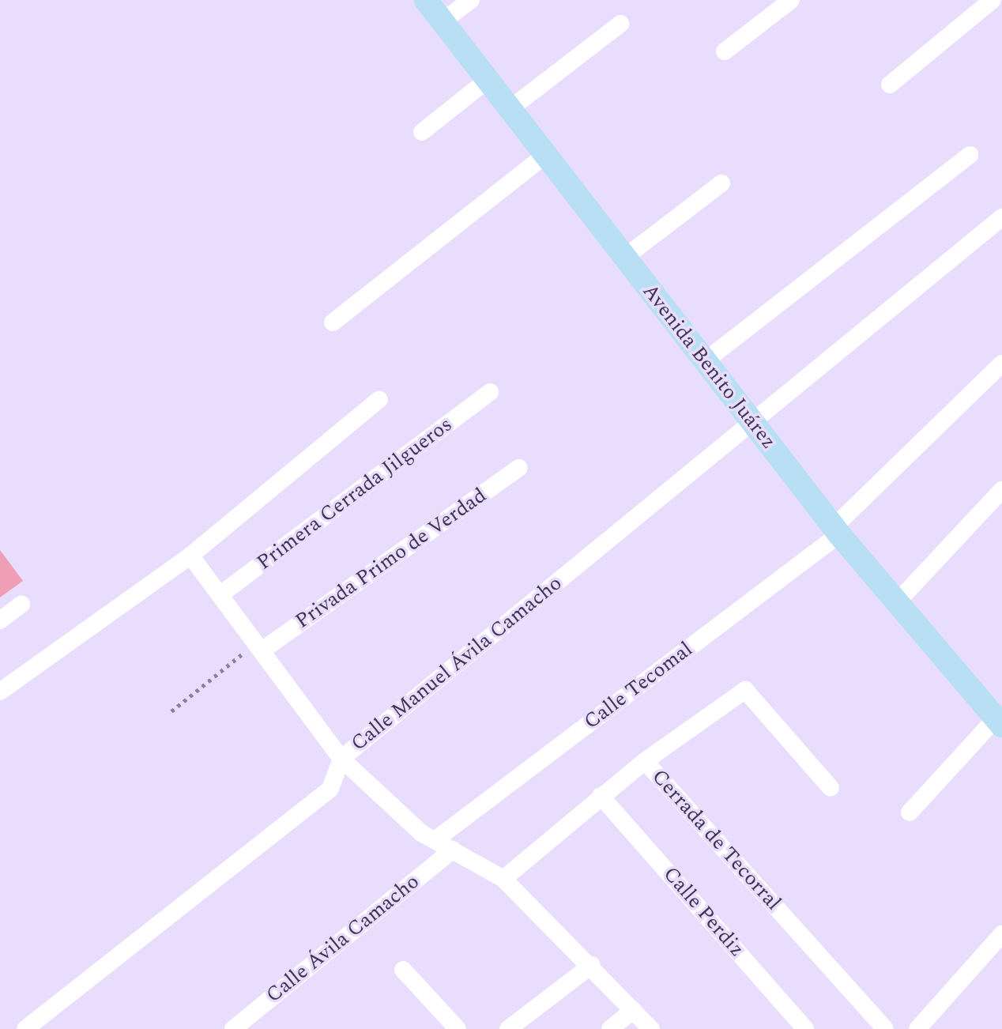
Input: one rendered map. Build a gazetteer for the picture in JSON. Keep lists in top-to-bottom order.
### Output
{
  "streets": {
    "main road": ["Avenida Benito Juárez"],
    "street": [
      "Primera Cerrada Jilgueros",
      "Privada Primo de Verdad",
      "Calle Manuel Ávila Camacho",
      "Calle Tecomal",
      "Cerrada de Tecorral",
      "Calle Perdiz",
      "Calle Ávila Camacho"
    ]
  },
  "crossings": [
    ["Avenida Benito Juárez", "Calle Manuel Ávila Camacho"],
    ["Avenida Benito Juárez", "Calle Tecomal"],
    ["Cerrada de Tecorral", "Calle Perdiz"]
  ]
}
